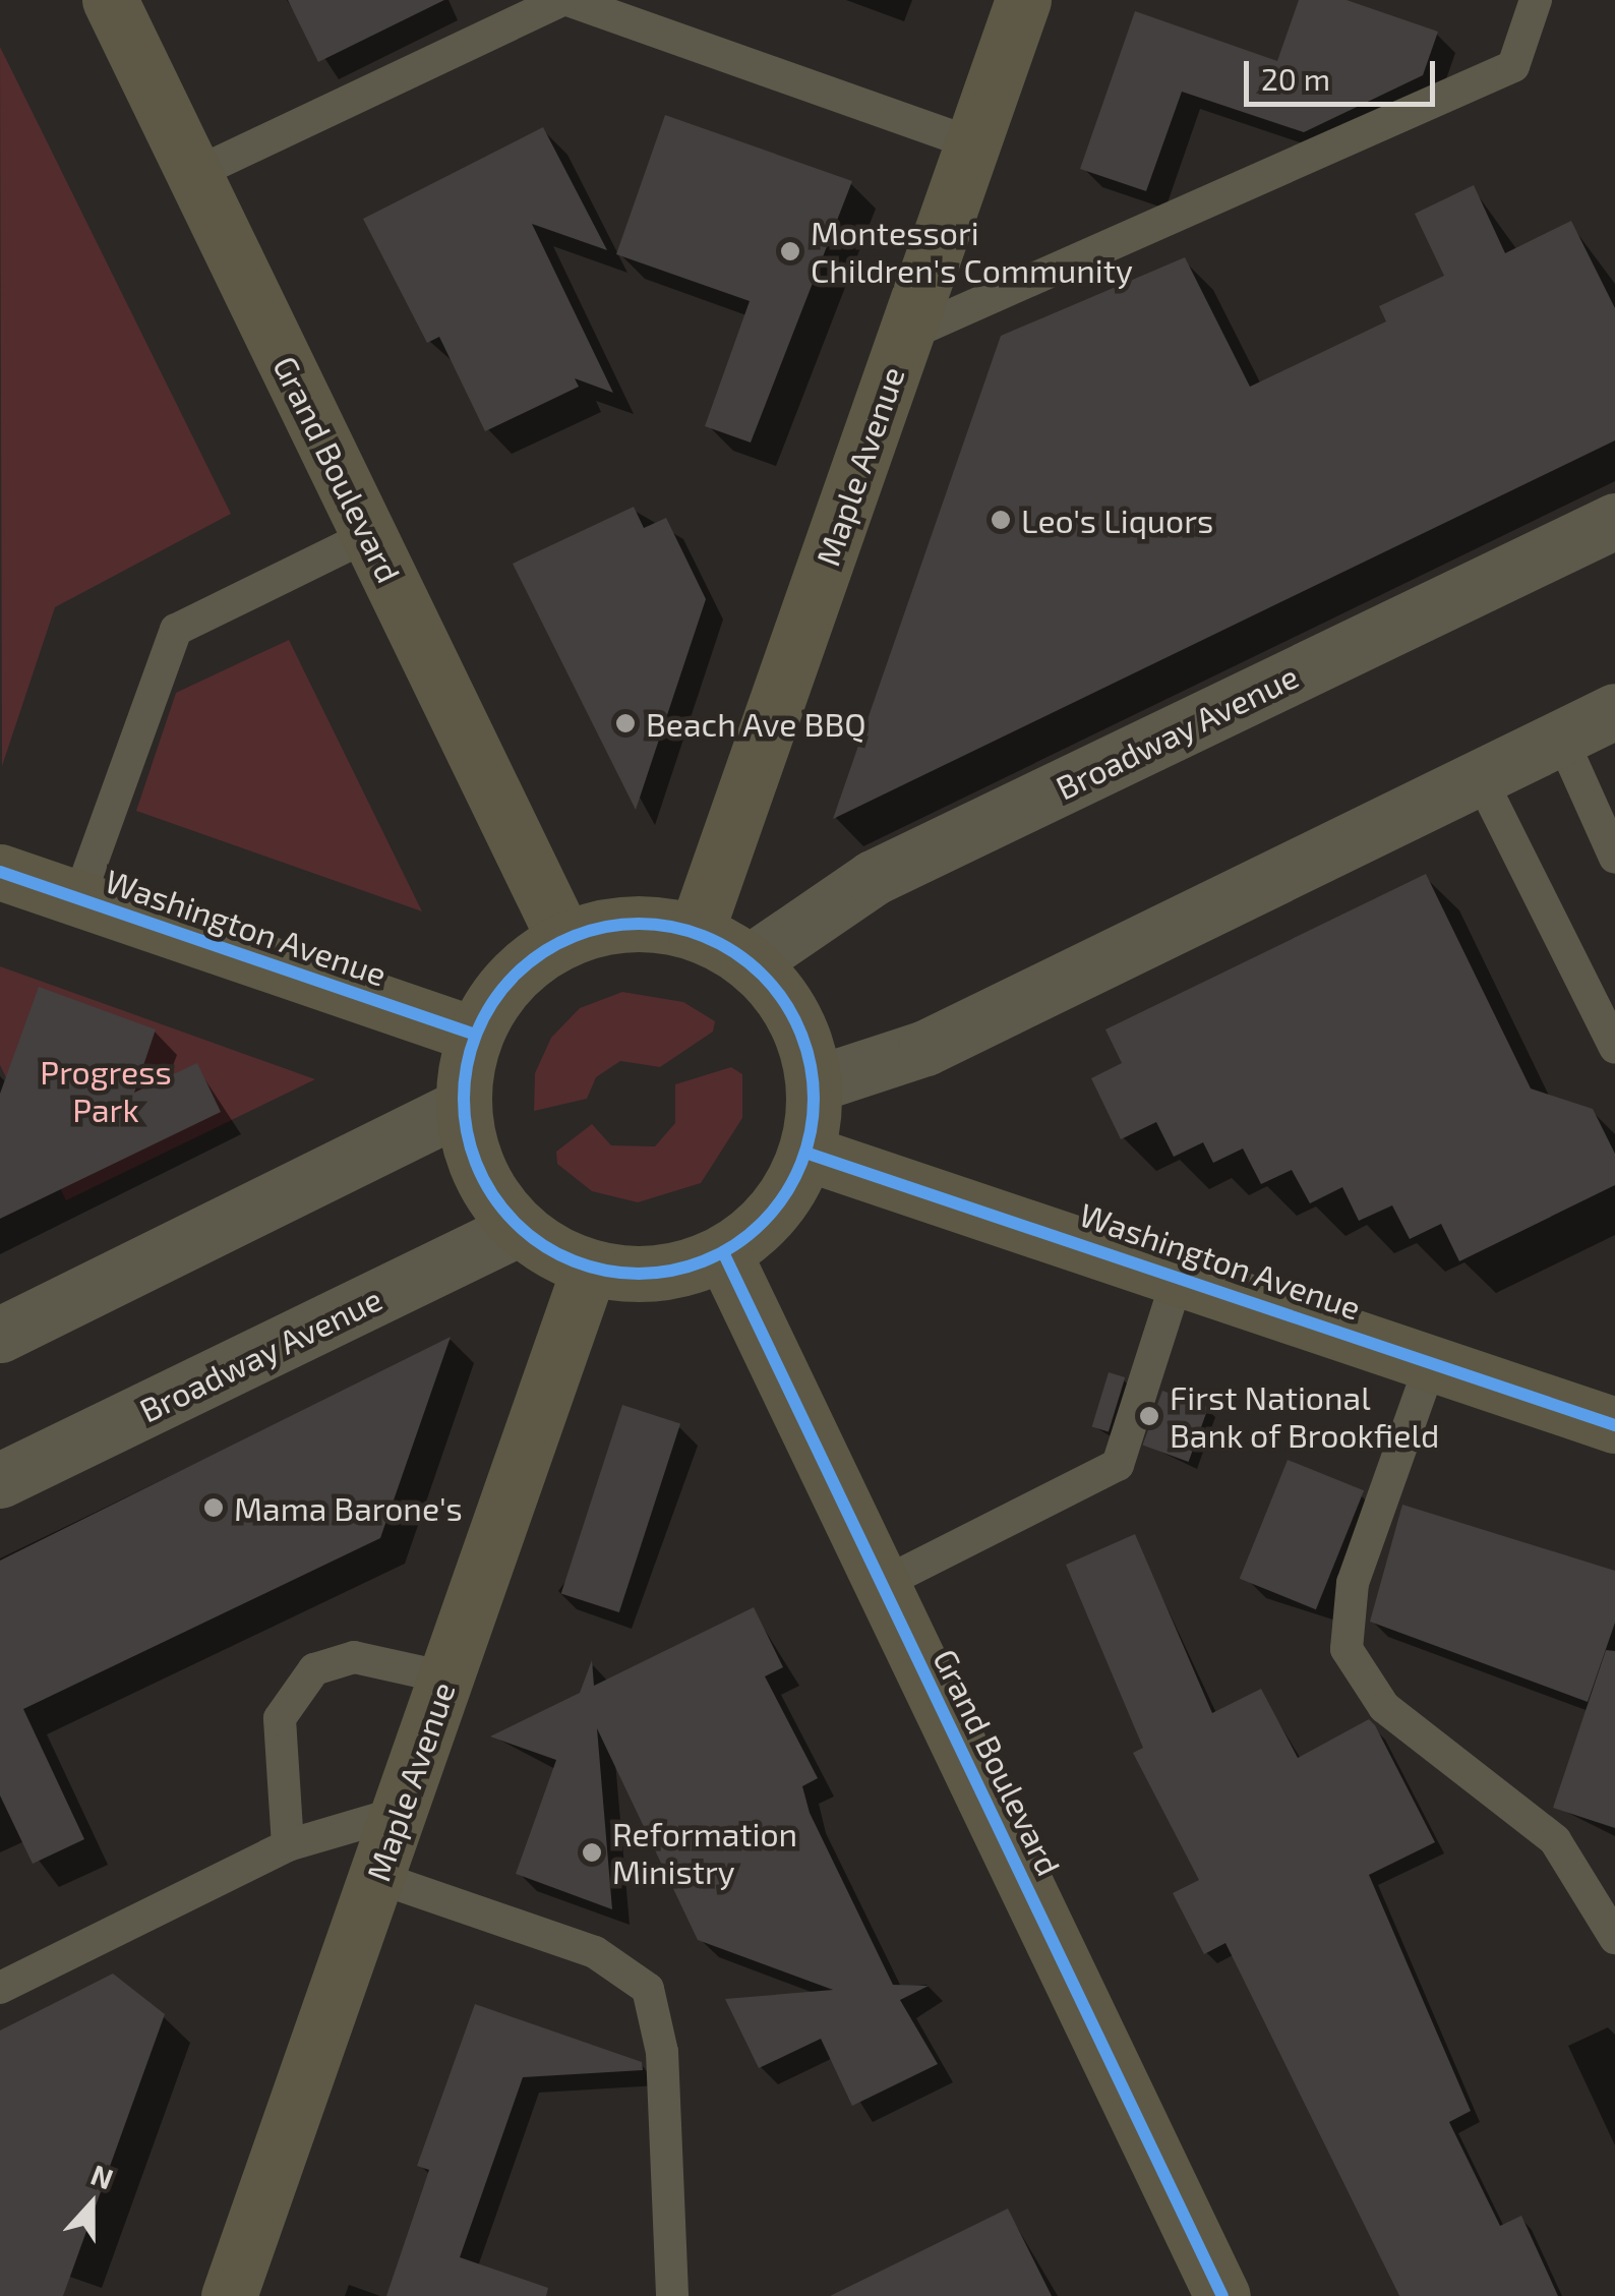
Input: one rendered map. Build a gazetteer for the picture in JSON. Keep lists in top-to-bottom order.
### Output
{
  "streets": {
    "street": [
      "Maple Avenue",
      "Grand Boulevard",
      "Broadway Avenue",
      "Washington Avenue"
    ]
  },
  "crossings": [
    ["Maple Avenue", "Grand Boulevard"],
    ["Maple Avenue", "Broadway Avenue"],
    ["Maple Avenue", "Washington Avenue"],
    ["Grand Boulevard", "Broadway Avenue"],
    ["Grand Boulevard", "Washington Avenue"],
    ["Broadway Avenue", "Washington Avenue"]
  ],
  "parks": ["Progress Park"],
  "places": [
    "Montessori Children's Community",
    "Leo's Liquors",
    "Beach Ave BBQ",
    "First National Bank of Brookfield",
    "Mama Barone's",
    "Reformation Ministry"
  ],
  "scale_bar": "20 m",
  "north": "top"
}
